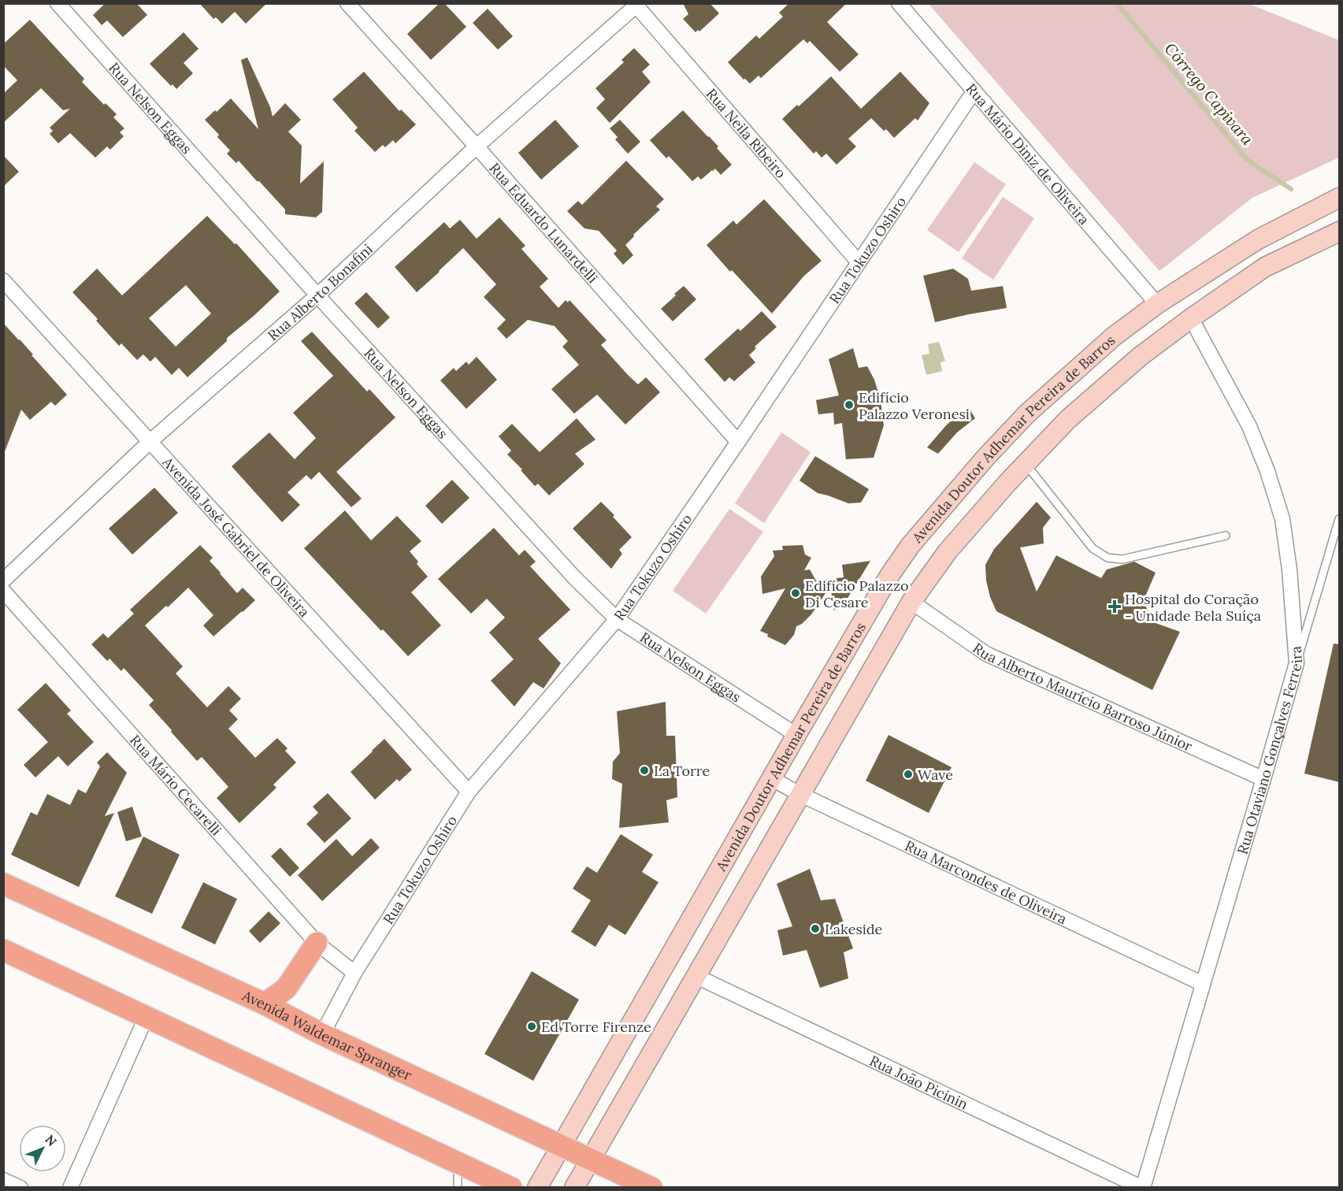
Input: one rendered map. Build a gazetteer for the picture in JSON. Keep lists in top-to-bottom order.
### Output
{
  "streets": {
    "main road": ["Avenida Waldemar Spranger"],
    "street": [
      "Rua Nelson Eggas",
      "Rua Neila Ribeiro",
      "Rua Mário Diniz de Oliveira",
      "Rua Eduardo Lunardelli",
      "Rua Tokuzo Oshiro",
      "Rua Alberto Bonafini",
      "Avenida Doutor Adhemar Pereira de Barros",
      "Avenida José Gabriel de Oliveira",
      "Rua Alberto Maurício Barroso Júnior",
      "Rua Otaviano Gonçalves Ferreira",
      "Rua Mário Cecarelli",
      "Rua Marcondes de Oliveira",
      "Rua João Picinin"
    ]
  },
  "crossings": [
    ["Rua Nelson Eggas", "Rua Tokuzo Oshiro"],
    ["Rua Nelson Eggas", "Rua Alberto Bonafini"],
    ["Rua Nelson Eggas", "Avenida Doutor Adhemar Pereira de Barros"],
    ["Rua Neila Ribeiro", "Rua Tokuzo Oshiro"],
    ["Rua Neila Ribeiro", "Rua Alberto Bonafini"],
    ["Rua Mário Diniz de Oliveira", "Rua Tokuzo Oshiro"],
    ["Rua Mário Diniz de Oliveira", "Avenida Doutor Adhemar Pereira de Barros"],
    ["Rua Eduardo Lunardelli", "Rua Tokuzo Oshiro"],
    ["Rua Eduardo Lunardelli", "Rua Alberto Bonafini"],
    ["Rua Tokuzo Oshiro", "Avenida José Gabriel de Oliveira"],
    ["Rua Tokuzo Oshiro", "Rua Mário Cecarelli"],
    ["Rua Tokuzo Oshiro", "Avenida Waldemar Spranger"],
    ["Rua Alberto Bonafini", "Avenida José Gabriel de Oliveira"],
    ["Avenida Doutor Adhemar Pereira de Barros", "Rua Alberto Maurício Barroso Júnior"],
    ["Avenida Doutor Adhemar Pereira de Barros", "Rua Otaviano Gonçalves Ferreira"],
    ["Avenida Doutor Adhemar Pereira de Barros", "Rua Marcondes de Oliveira"],
    ["Avenida Doutor Adhemar Pereira de Barros", "Avenida Waldemar Spranger"],
    ["Avenida Doutor Adhemar Pereira de Barros", "Rua João Picinin"],
    ["Rua Alberto Maurício Barroso Júnior", "Rua Otaviano Gonçalves Ferreira"],
    ["Rua Otaviano Gonçalves Ferreira", "Rua Marcondes de Oliveira"],
    ["Rua Otaviano Gonçalves Ferreira", "Rua João Picinin"]
  ],
  "water": ["Córrego Capivara"],
  "places": {
    "other": [
      "Edifício Palazzo Veronesi",
      "Edifício Palazzo Di Cesare",
      "La Torre",
      "Wave",
      "Lakeside",
      "Ed Torre Firenze"
    ],
    "health": ["Hospital do Coração - Unidade Bela Suíça"]
  },
  "north": "top right"
}
